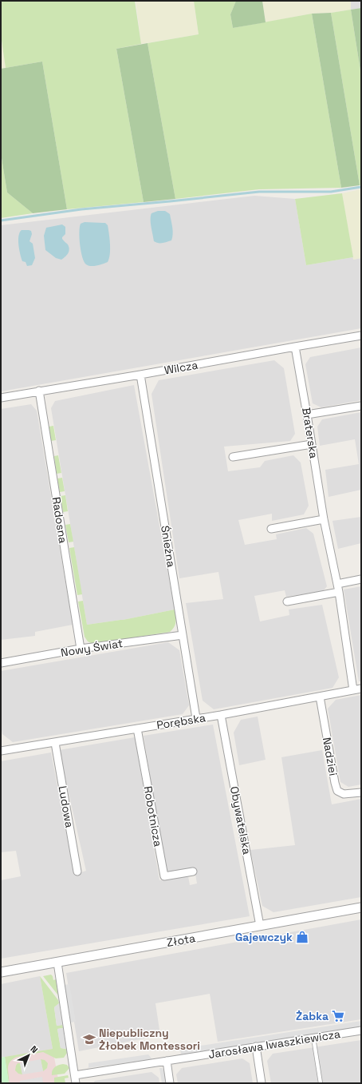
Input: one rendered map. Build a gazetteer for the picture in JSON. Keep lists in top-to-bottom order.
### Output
{
  "streets": {
    "street": [
      "Wilcza",
      "Braterska",
      "Radosna",
      "Śnieżna",
      "Nowy Świat",
      "Porębska",
      "Nadziei",
      "Ludowa",
      "Robotnicza",
      "Obywatelska",
      "Złota",
      "Jarosława Iwaszkiewicza"
    ]
  },
  "crossings": [
    ["Wilcza", "Braterska"],
    ["Wilcza", "Radosna"],
    ["Wilcza", "Śnieżna"],
    ["Braterska", "Porębska"],
    ["Radosna", "Nowy Świat"],
    ["Śnieżna", "Nowy Świat"],
    ["Śnieżna", "Porębska"],
    ["Porębska", "Nadziei"],
    ["Porębska", "Ludowa"],
    ["Porębska", "Robotnicza"],
    ["Porębska", "Obywatelska"],
    ["Obywatelska", "Złota"]
  ],
  "places": {
    "shop": ["Gajewczyk"],
    "supermarket": ["Żabka"],
    "school or university": ["Niepubliczny Żłobek Montessori"]
  },
  "north": "top right"
}
